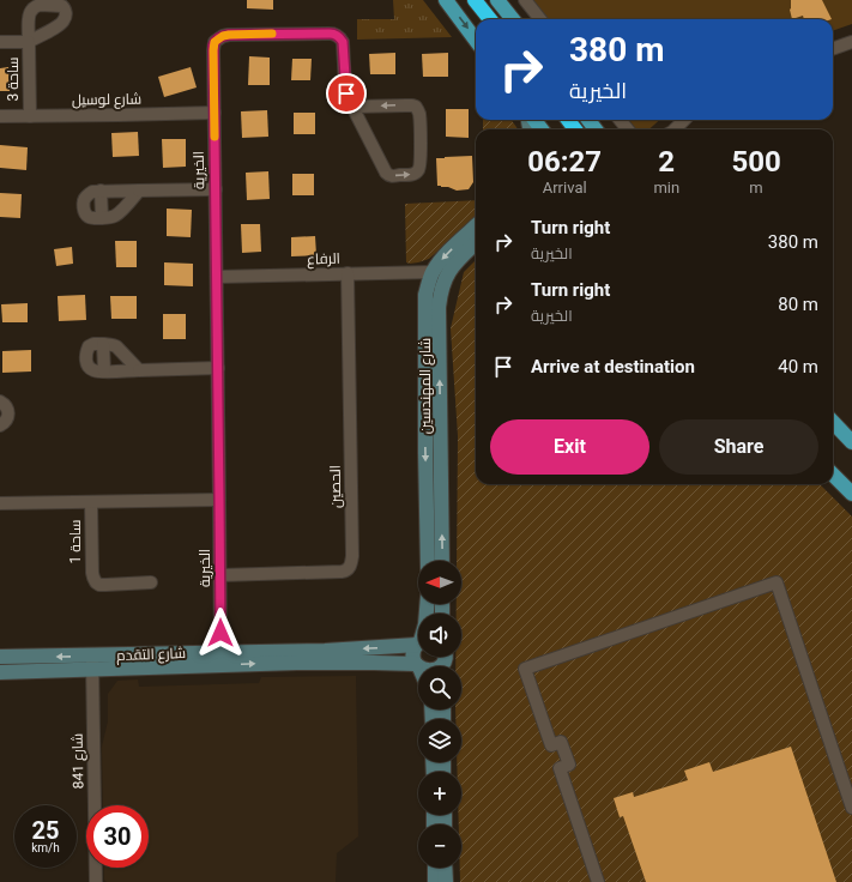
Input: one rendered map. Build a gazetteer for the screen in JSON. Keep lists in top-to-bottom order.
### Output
{
  "streets": {
    "street": [
      "ساحة 3",
      "شارع لوسيل",
      "الخيرية",
      "الرفاع",
      "شارع المهندسين",
      "الحصين",
      "ساحة 1",
      "شارع التقدم",
      "شارع 841"
    ]
  },
  "crossings": [
    ["ساحة 3", "شارع لوسيل"],
    ["شارع لوسيل", "الخيرية"],
    ["الخيرية", "الرفاع"],
    ["الخيرية", "الحصين"],
    ["الخيرية", "شارع التقدم"],
    ["الرفاع", "شارع المهندسين"],
    ["الرفاع", "الحصين"],
    ["شارع التقدم", "شارع 841"]
  ],
  "north": "left",
  "page": {
    "turn": ["380 m", "الخيرية"],
    "eta": [
      "06:27",
      "Arrival",
      "2",
      "min",
      "500",
      "m"
    ],
    "list": [
      {
        "name": "Turn right",
        "note": "الخيرية",
        "value": "380 m"
      },
      {
        "name": "Turn right",
        "note": "الخيرية",
        "value": "80 m"
      },
      {
        "name": "Arrive at destination",
        "value": "40 m"
      }
    ],
    "buttons": ["Exit", "Share"],
    "map_buttons": ["+", "−"],
    "speed": "25 km/h",
    "limit": "30"
  }
}
